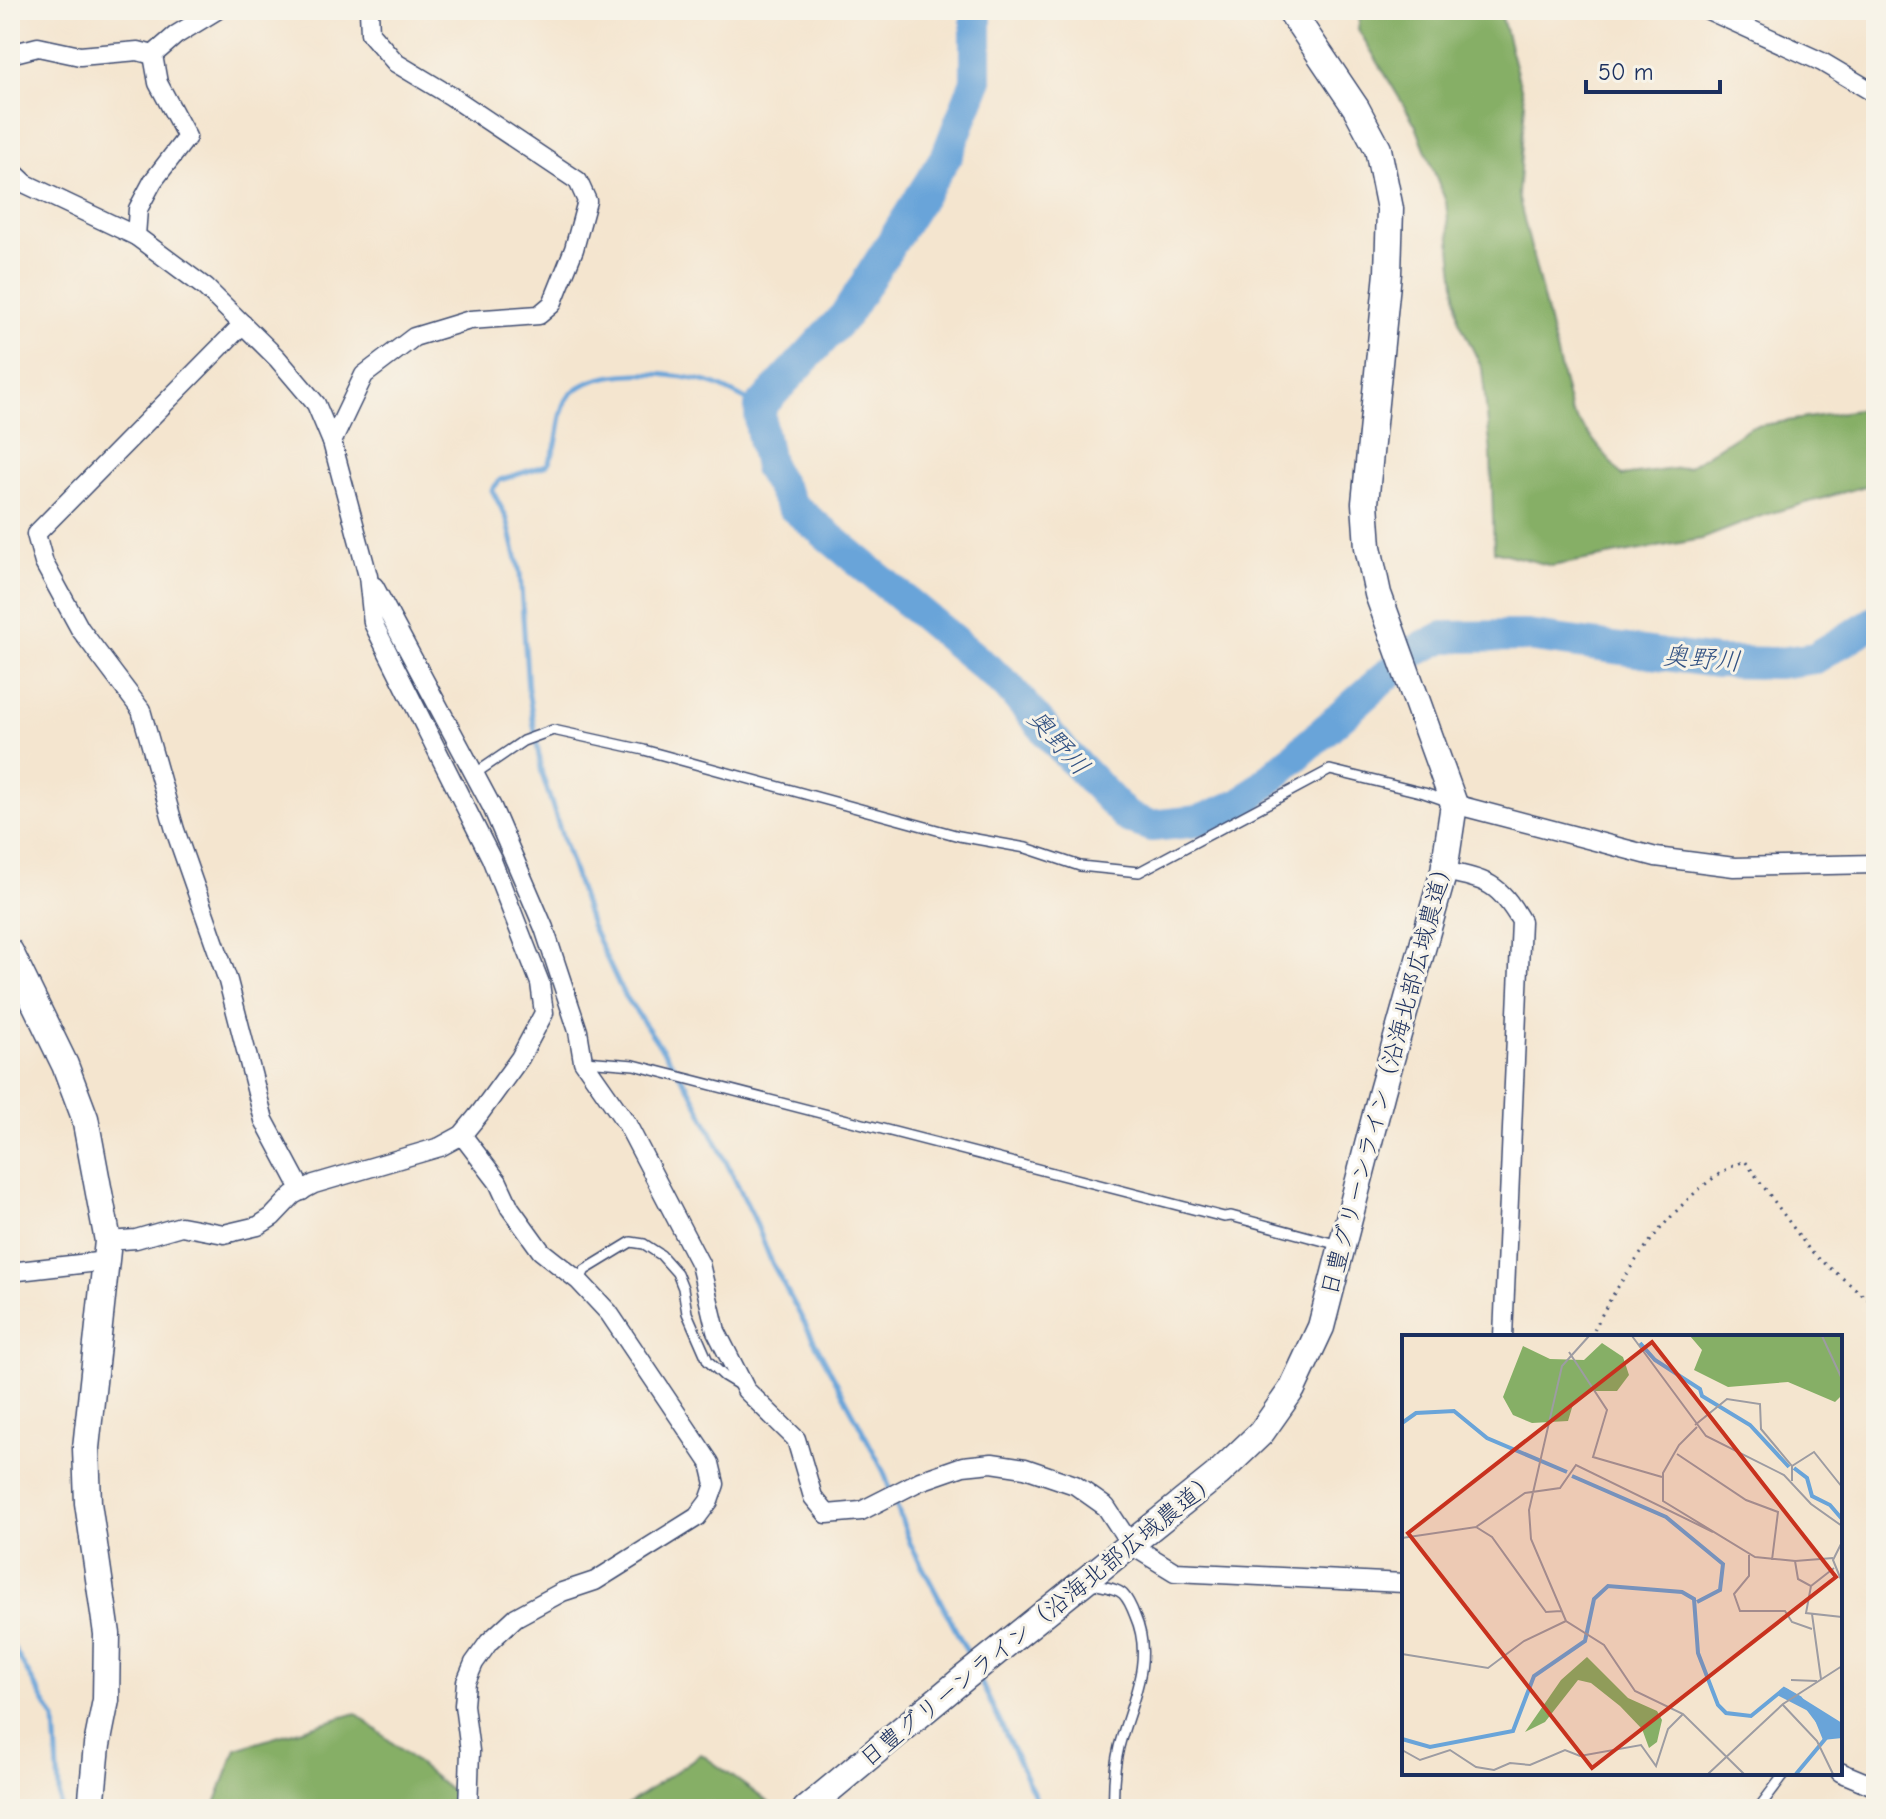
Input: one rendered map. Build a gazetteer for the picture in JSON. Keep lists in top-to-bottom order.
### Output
{
  "streets": {
    "street": ["日豊グリーンライン（沿海北部広域農道）"]
  },
  "water": ["奥野川"],
  "scale_bar": "50 m"
}
